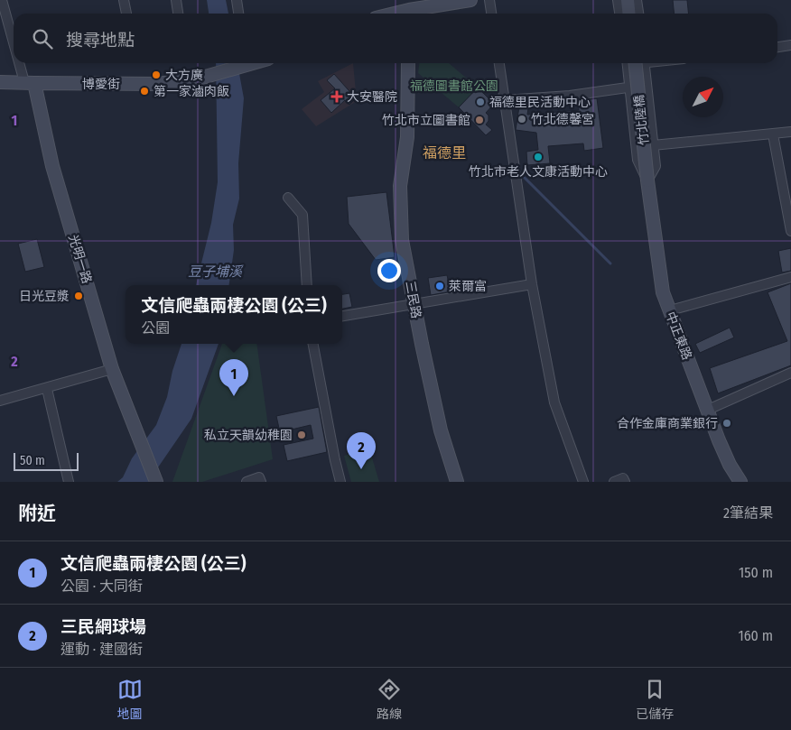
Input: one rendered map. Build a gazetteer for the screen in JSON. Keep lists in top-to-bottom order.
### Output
{
  "streets": {
    "street": [
      "博愛街",
      "竹北陸橋",
      "光明一路",
      "三民路",
      "中正東路"
    ]
  },
  "crossings": [
    ["博愛街", "光明一路"],
    ["竹北陸橋", "中正東路"]
  ],
  "districts": ["福德里"],
  "water": ["豆子埔溪"],
  "parks": ["福德圖書館公園"],
  "places": {
    "other": [
      "大方廣",
      "第一家滷肉飯",
      "福德里民活動中心",
      "竹北德馨宮",
      "竹北市立圖書館",
      "竹北市老人文康活動中心",
      "萊爾富",
      "日光豆漿",
      "合作金庫商業銀行",
      "私立天韻幼稚園"
    ],
    "health": ["大安醫院"]
  },
  "scale_bar": "50 m",
  "north": "top right",
  "page": {
    "search": "搜尋地點",
    "popup": ["文信爬蟲兩棲公園 (公三)", "公園"],
    "pins": ["1", "2"],
    "scale": "50 m",
    "heading": ["附近", "2筆結果"],
    "list": [
      {
        "mark": "1",
        "name": "文信爬蟲兩棲公園 (公三)",
        "note": "公園 · 大同街",
        "value": "150 m"
      },
      {
        "mark": "2",
        "name": "三民網球場",
        "note": "運動 · 建國街",
        "value": "160 m"
      }
    ],
    "nav": ["地圖", "路線", "已儲存"]
  },
  "grid": {
    "rows": ["1", "2"]
  }
}
